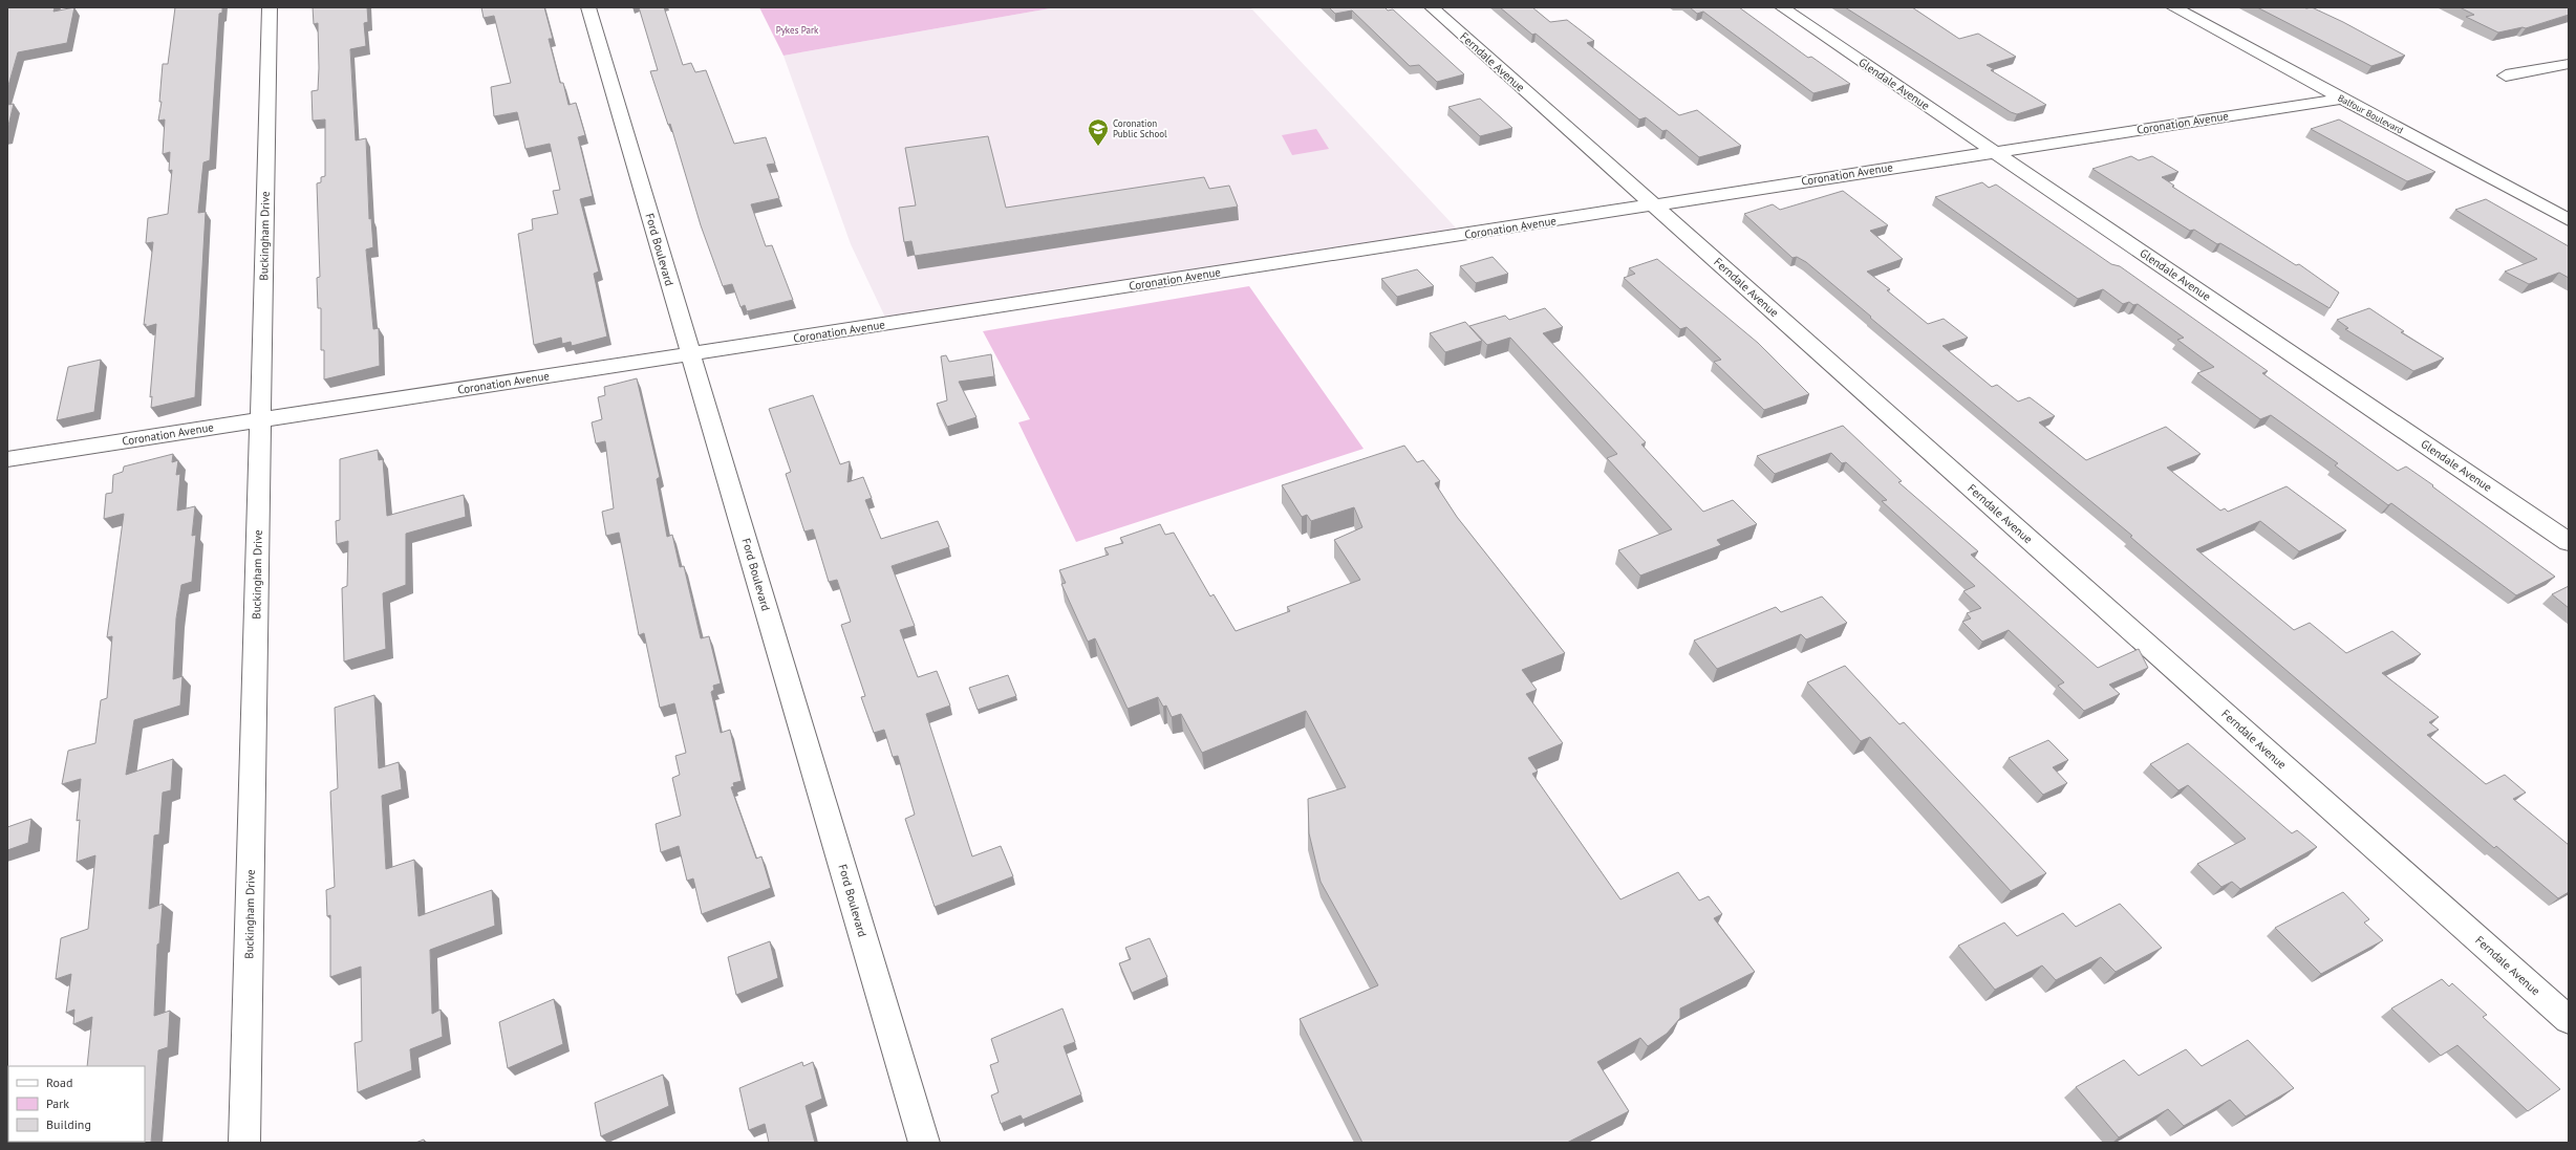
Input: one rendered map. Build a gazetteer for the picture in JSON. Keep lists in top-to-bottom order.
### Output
{
  "streets": {
    "street": [
      "Ferndale Avenue",
      "Glendale Avenue",
      "Balfour Boulevard",
      "Coronation Avenue",
      "Buckingham Drive",
      "Ford Boulevard"
    ]
  },
  "crossings": [
    ["Ferndale Avenue", "Coronation Avenue"],
    ["Glendale Avenue", "Coronation Avenue"],
    ["Balfour Boulevard", "Coronation Avenue"],
    ["Coronation Avenue", "Buckingham Drive"],
    ["Coronation Avenue", "Ford Boulevard"]
  ],
  "parks": ["Pykes Park"],
  "places": {
    "school or university": ["Coronation Public School"]
  },
  "legend": ["Road", "Park", "Building"]
}
